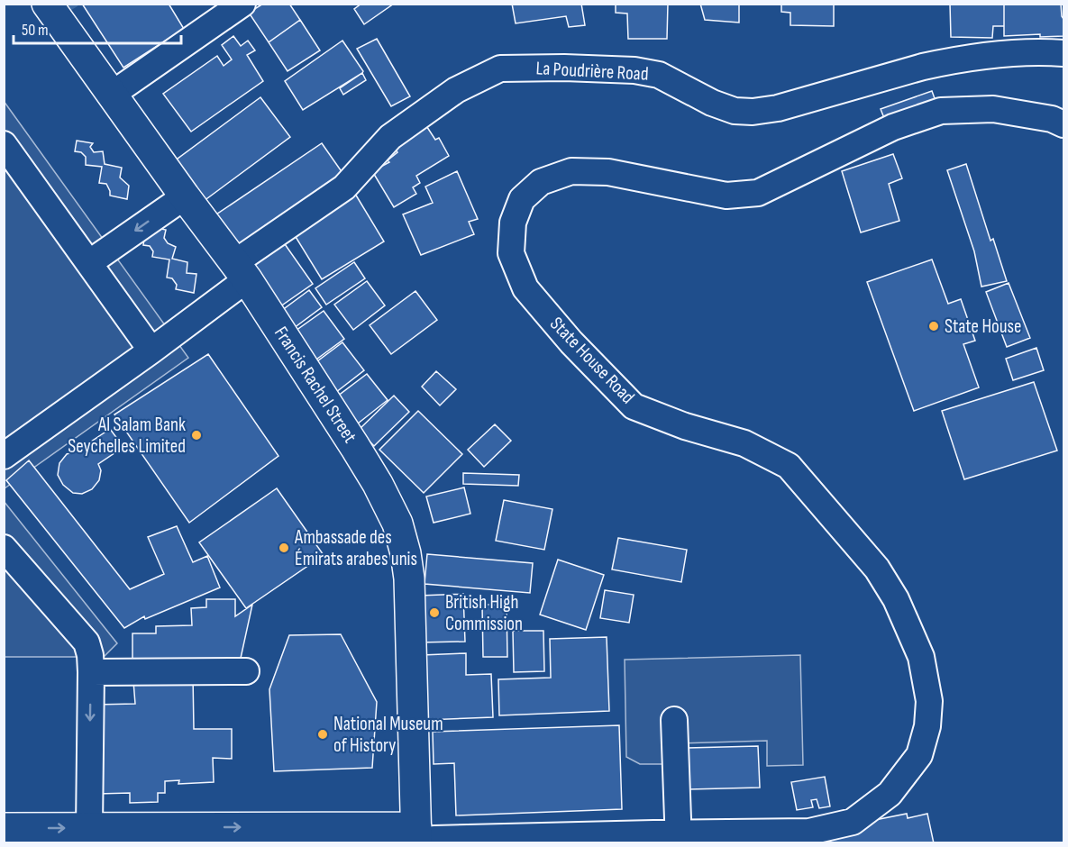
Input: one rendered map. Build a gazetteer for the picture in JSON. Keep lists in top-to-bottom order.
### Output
{
  "streets": {
    "main road": ["Francis Rachel Street"],
    "street": ["La Poudrière Road", "State House Road"]
  },
  "crossings": [
    ["La Poudrière Road", "Francis Rachel Street"],
    ["State House Road", "Francis Rachel Street"]
  ],
  "places": [
    "State House",
    "Al Salam Bank Seychelles Limited",
    "Ambassade des Émirats arabes unis",
    "British High Commission",
    "National Museum of History"
  ],
  "scale_bar": "50 m"
}
